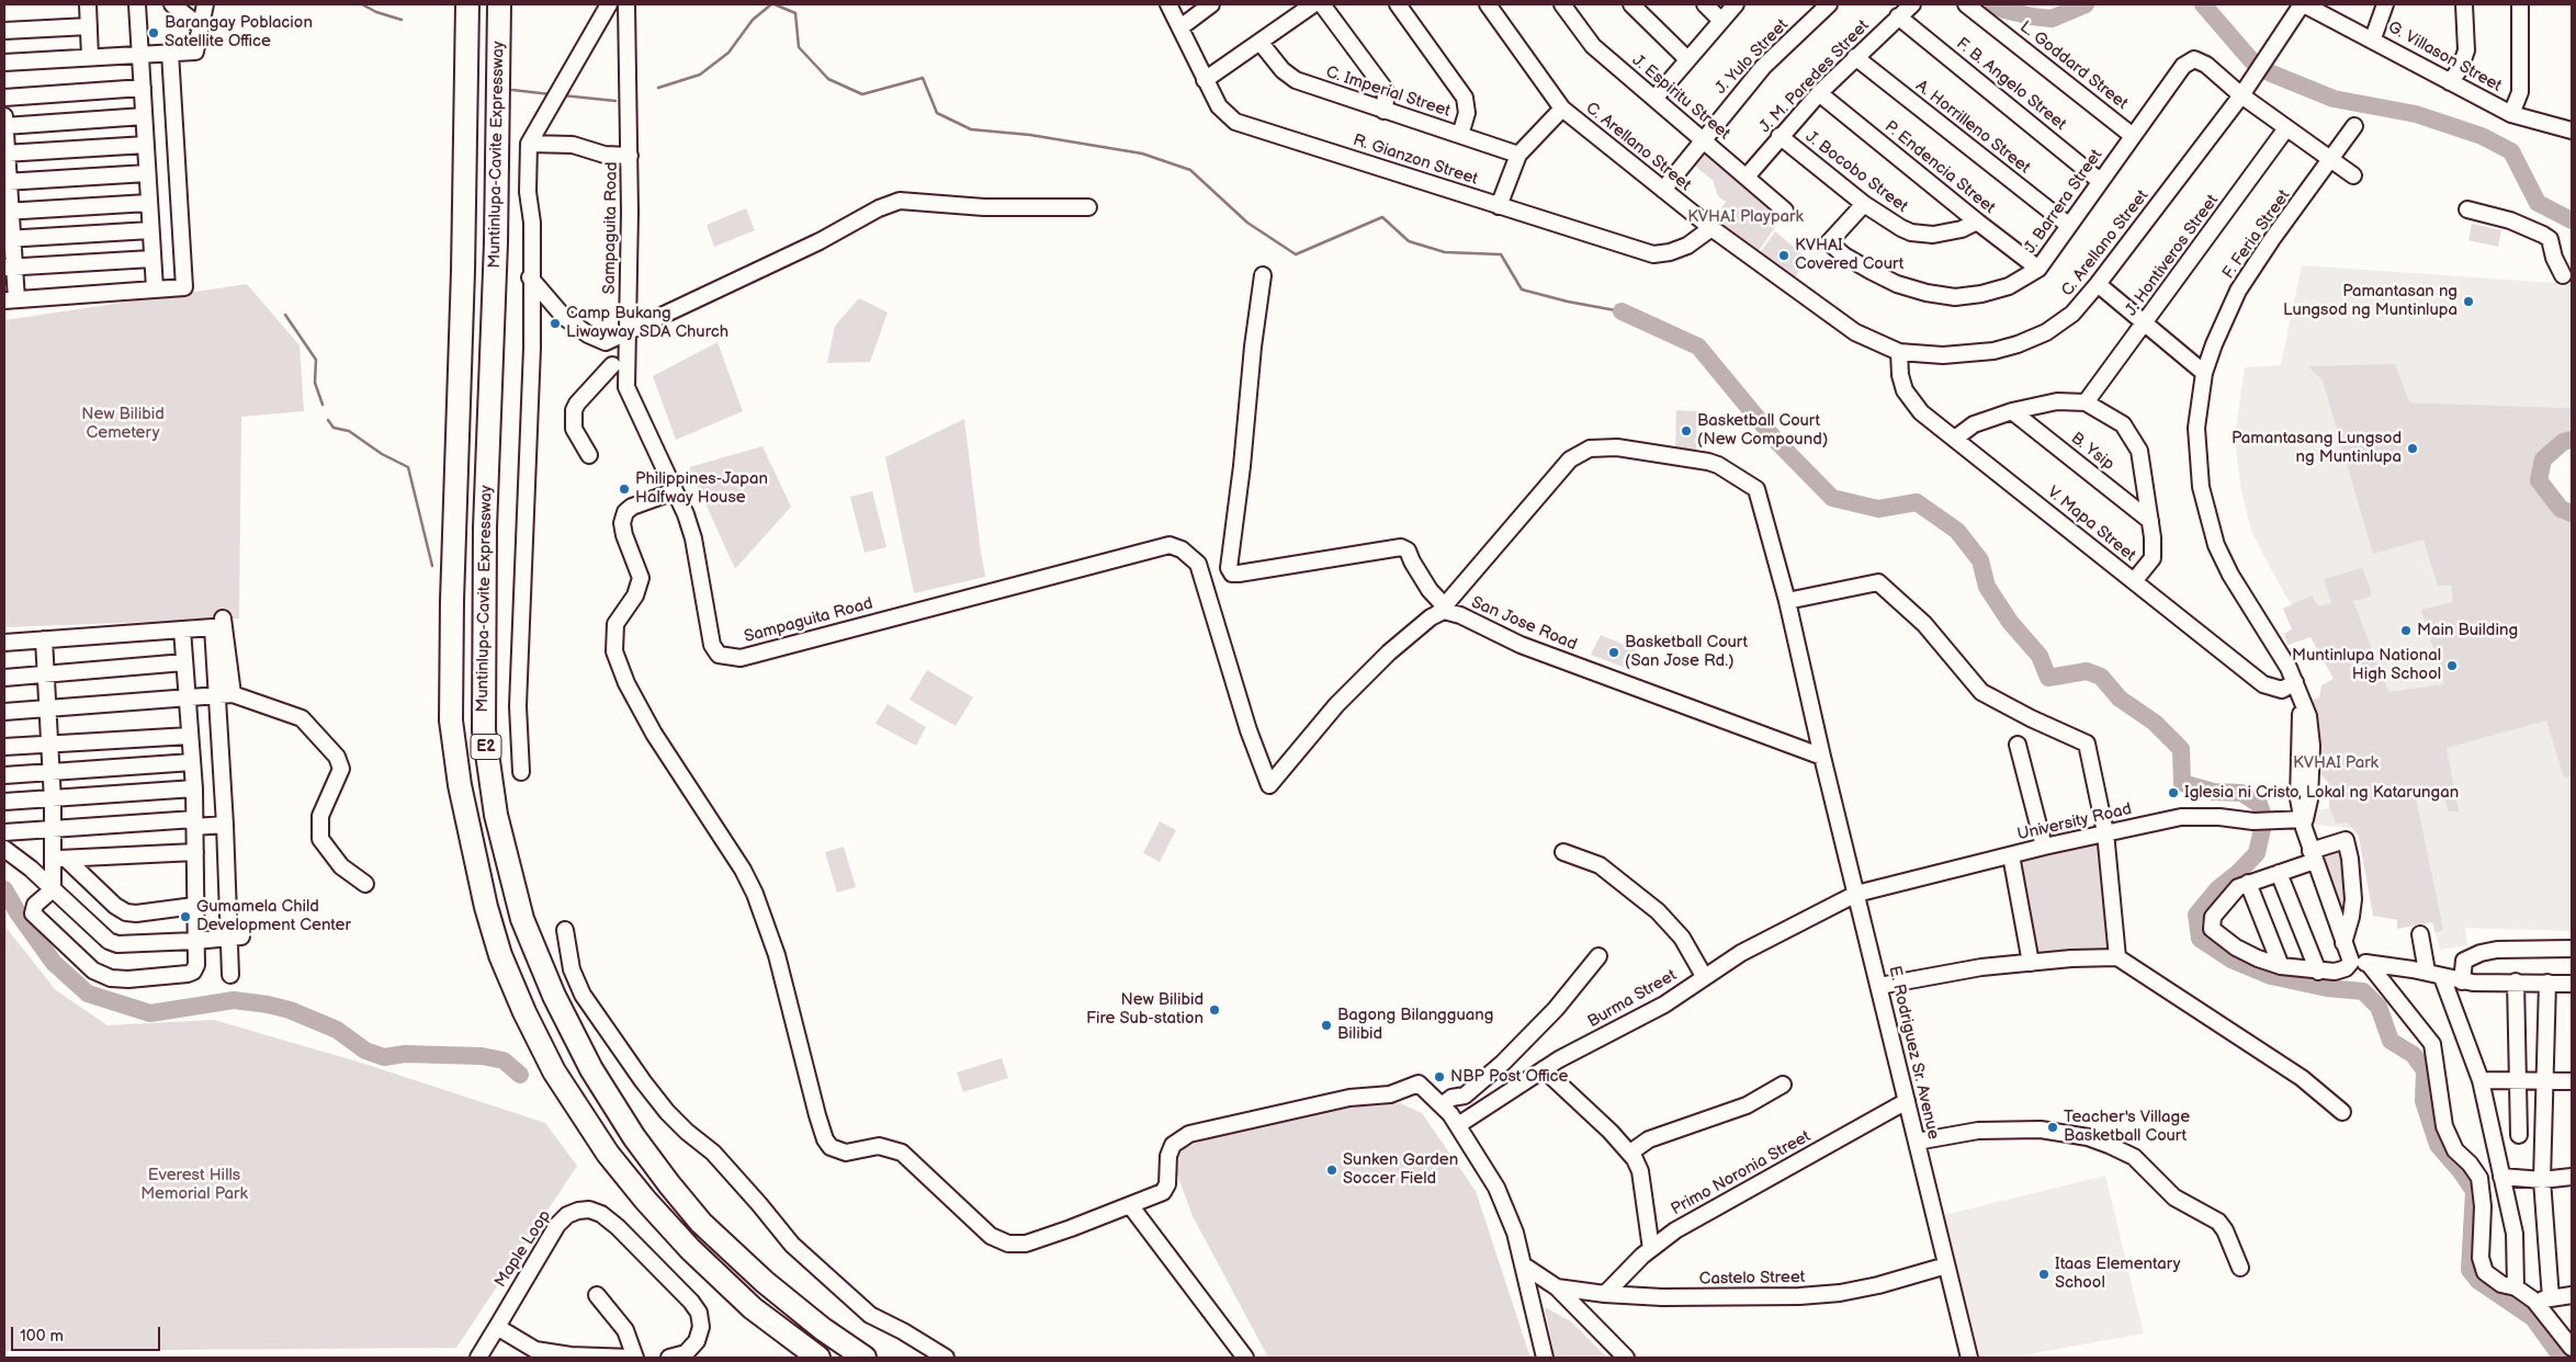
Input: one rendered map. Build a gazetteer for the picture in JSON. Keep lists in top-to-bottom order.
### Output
{
  "streets": {
    "highway": ["Muntinlupa-Cavite Expressway", "E2"],
    "street": [
      "J. Yulo Street",
      "G. Villason Street",
      "L. Goddard Street",
      "J. M. Paredes Street",
      "F. B. Angelo Street",
      "C. Imperial Street",
      "J. Espiritu Street",
      "A. Horrilleno Street",
      "C. Arellano Street",
      "R. Gianzon Street",
      "P. Endencia Street",
      "J. Bocobo Street",
      "J. Barrera Street",
      "Sampaguita Road",
      "F. Feria Street",
      "J. Hontiveros Street",
      "B. Ysip",
      "V. Mapa Street",
      "San Jose Road",
      "University Road",
      "Burma Street",
      "E. Rodriguez Sr. Avenue",
      "Primo Noronia Street",
      "Maple Loop",
      "Castelo Street"
    ]
  },
  "crossings": [
    ["J. Yulo Street", "J. Espiritu Street"],
    ["J. Yulo Street", "C. Arellano Street"],
    ["G. Villason Street", "C. Arellano Street"],
    ["L. Goddard Street", "J. Barrera Street"],
    ["J. M. Paredes Street", "F. B. Angelo Street"],
    ["J. M. Paredes Street", "J. Espiritu Street"],
    ["J. M. Paredes Street", "A. Horrilleno Street"],
    ["J. M. Paredes Street", "P. Endencia Street"],
    ["J. M. Paredes Street", "J. Bocobo Street"],
    ["F. B. Angelo Street", "J. Barrera Street"],
    ["A. Horrilleno Street", "J. Barrera Street"],
    ["C. Arellano Street", "R. Gianzon Street"],
    ["C. Arellano Street", "J. Barrera Street"],
    ["C. Arellano Street", "V. Mapa Street"],
    ["P. Endencia Street", "J. Bocobo Street"],
    ["P. Endencia Street", "J. Barrera Street"],
    ["J. Bocobo Street", "J. Barrera Street"],
    ["Sampaguita Road", "San Jose Road"],
    ["Sampaguita Road", "E. Rodriguez Sr. Avenue"],
    ["F. Feria Street", "V. Mapa Street"],
    ["F. Feria Street", "University Road"],
    ["San Jose Road", "E. Rodriguez Sr. Avenue"],
    ["University Road", "Burma Street"],
    ["University Road", "E. Rodriguez Sr. Avenue"],
    ["Burma Street", "E. Rodriguez Sr. Avenue"],
    ["E. Rodriguez Sr. Avenue", "Primo Noronia Street"],
    ["E. Rodriguez Sr. Avenue", "Castelo Street"],
    ["Primo Noronia Street", "Castelo Street"]
  ],
  "parks": [
    "KVHAI Playpark",
    "New Bilibid Cemetery",
    "KVHAI Park",
    "Everest Hills Memorial Park"
  ],
  "places": [
    "Barangay Poblacion Satellite Office",
    "KVHAI Covered Court",
    "Pamantasan ng Lungsod ng Muntinlupa",
    "Camp Bukang Liwayway SDA Church",
    "Basketball Court (New Compound)",
    "Pamantasang Lungsod ng Muntinlupa",
    "Philippines-Japan Halfway House",
    "Main Building",
    "Basketball Court (San Jose Rd.)",
    "Muntinlupa National High School",
    "Iglesia ni Cristo, Lokal ng Katarungan",
    "Gumamela Child Development Center",
    "New Bilibid Fire Sub-station",
    "Bagong Bilangguang Bilibid",
    "NBP Post Office",
    "Teacher's Village Basketball Court",
    "Sunken Garden Soccer Field",
    "Itaas Elementary School"
  ],
  "scale_bar": "100 m"
}
